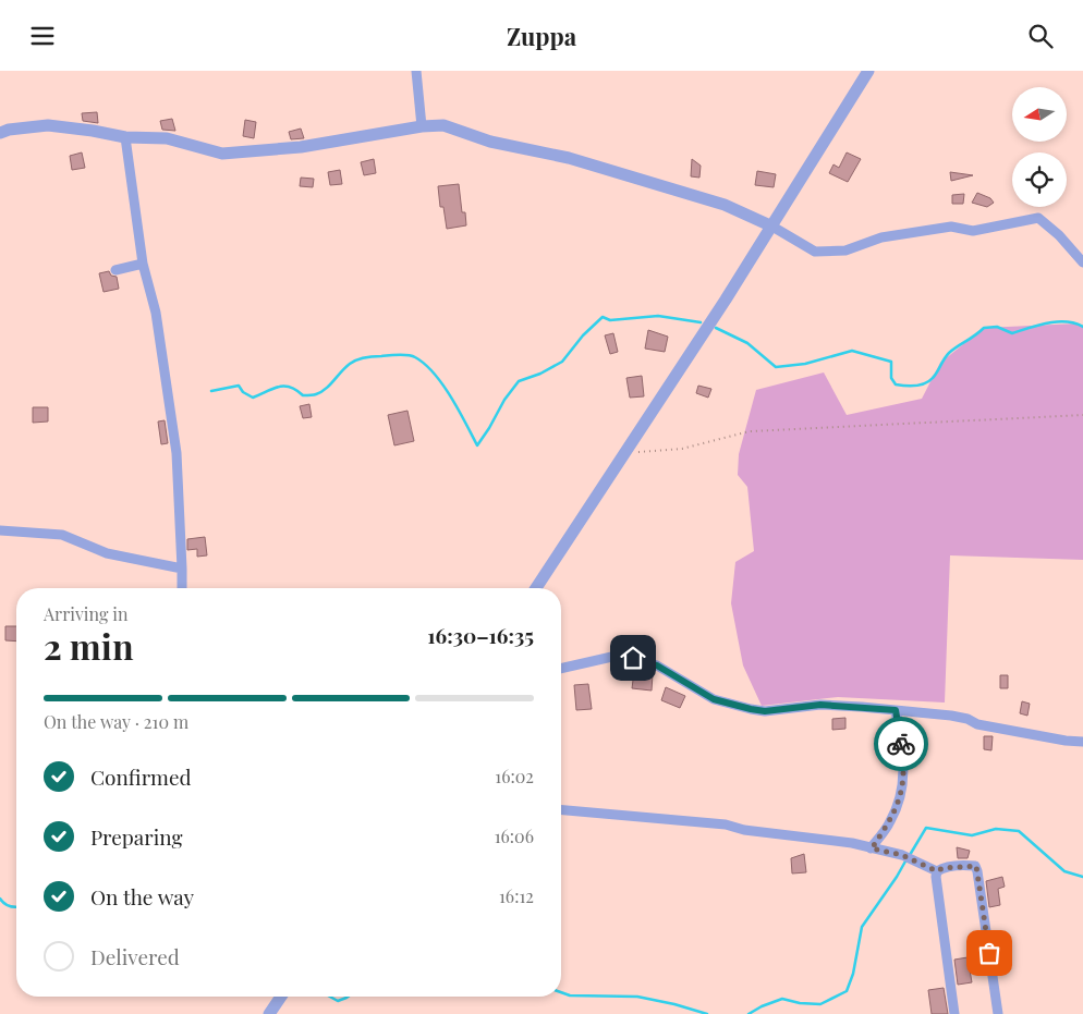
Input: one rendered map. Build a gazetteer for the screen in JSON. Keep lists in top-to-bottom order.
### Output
{
  "north": "left",
  "page": {
    "header": "Zuppa",
    "heading": ["2 min", "Arriving in", "16:30–16:35"],
    "bar": "On the way · 210 m",
    "list": [
      ["Confirmed", "16:02"],
      ["Preparing", "16:06"],
      ["On the way", "16:12"],
      "Delivered"
    ]
  }
}
